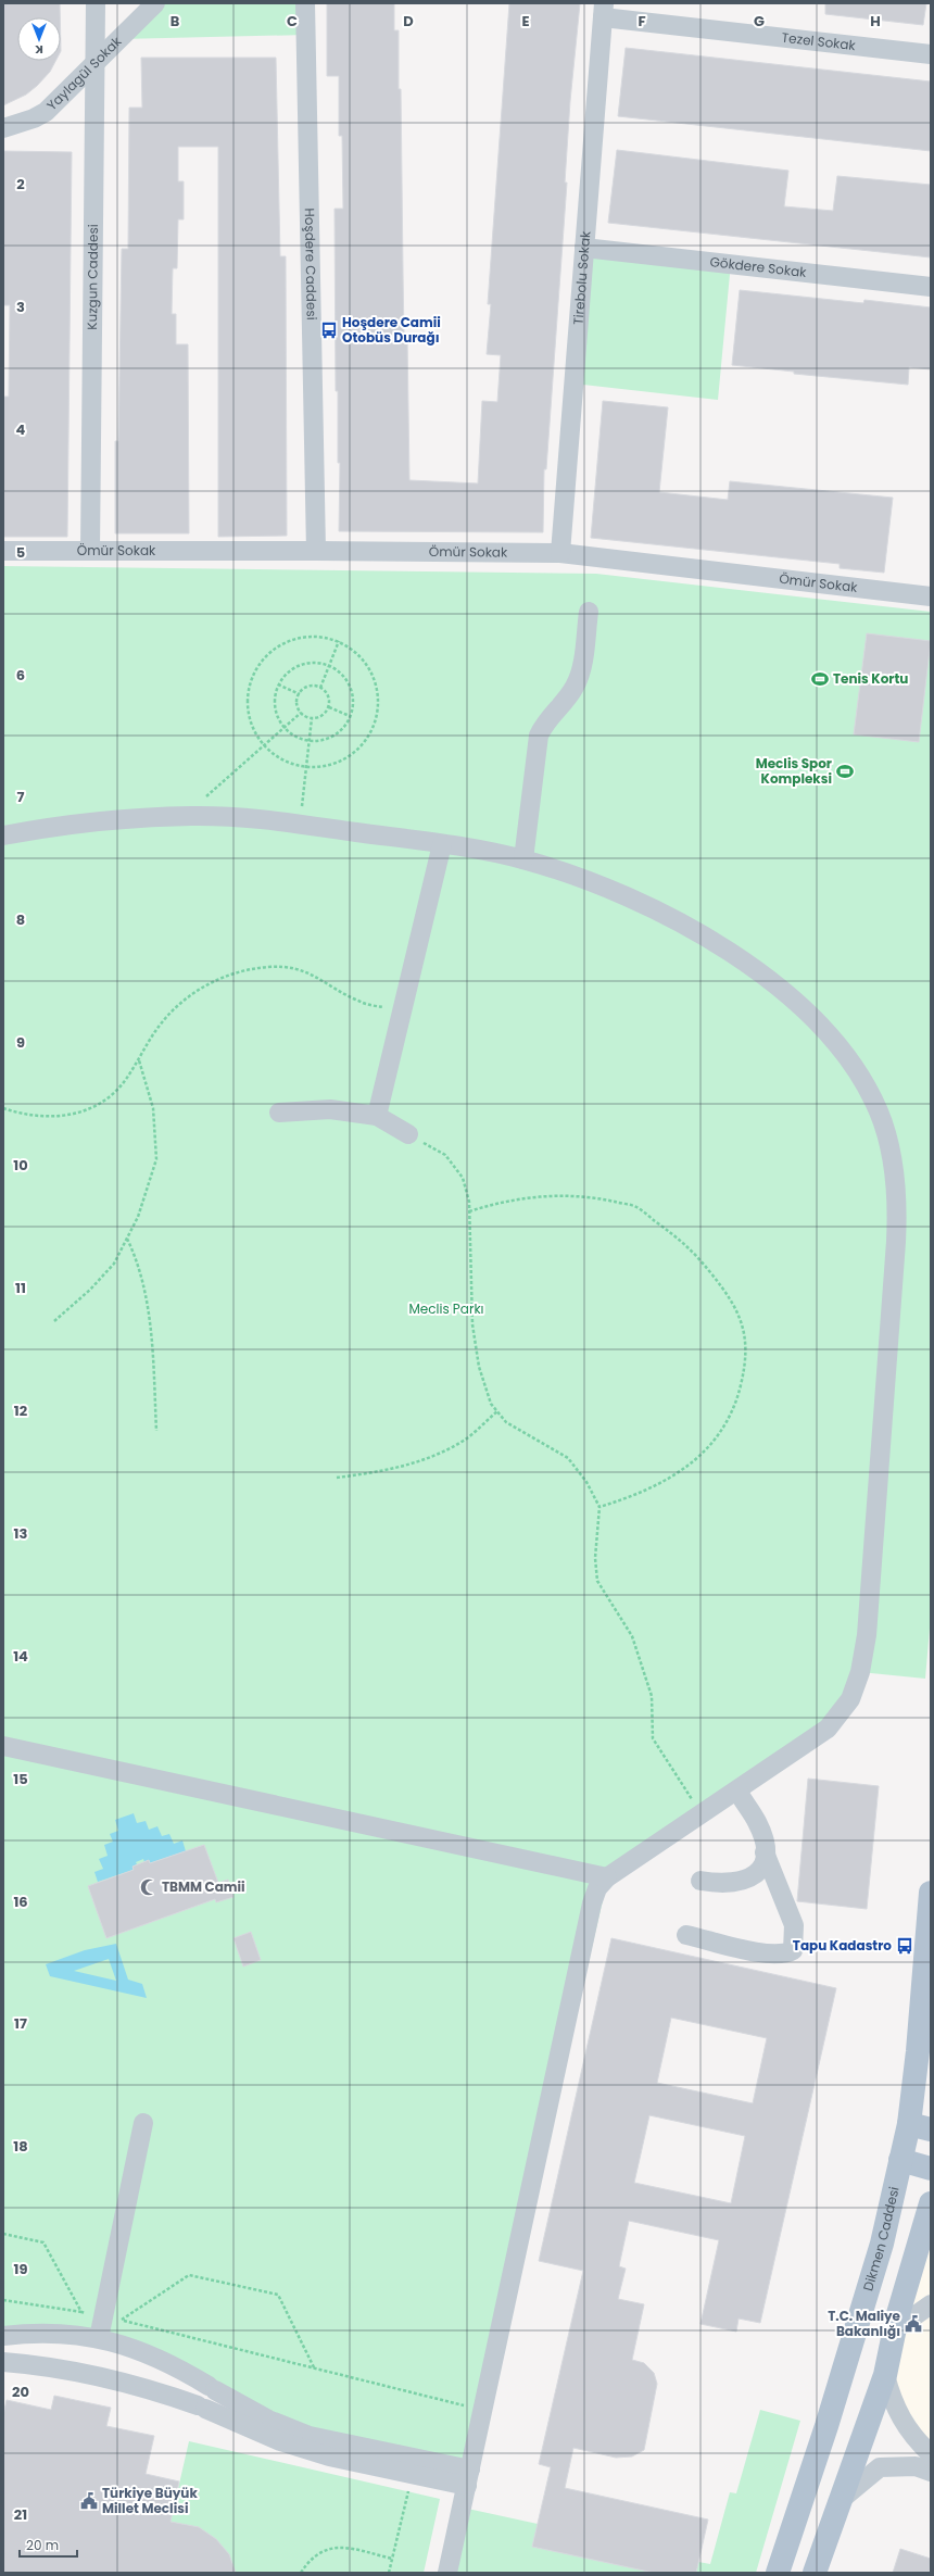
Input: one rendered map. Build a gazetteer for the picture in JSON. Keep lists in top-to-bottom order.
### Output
{
  "streets": {
    "main road": ["Dikmen Caddesi"],
    "street": [
      "Tezel Sokak",
      "Yaylagül Sokak",
      "Hoşdere Caddesi",
      "Gökdere Sokak",
      "Kuzgun Caddesi",
      "Tirebolu Sokak",
      "Ömür Sokak"
    ]
  },
  "crossings": [
    ["Tezel Sokak", "Tirebolu Sokak"],
    ["Yaylagül Sokak", "Kuzgun Caddesi"],
    ["Hoşdere Caddesi", "Ömür Sokak"],
    ["Gökdere Sokak", "Tirebolu Sokak"],
    ["Kuzgun Caddesi", "Ömür Sokak"],
    ["Tirebolu Sokak", "Ömür Sokak"]
  ],
  "parks": ["Meclis Parkı"],
  "places": {
    "bus stop": ["Hoşdere Camii Otobüs Durağı", "Tapu Kadastro"],
    "sports": ["Tenis Kortu", "Meclis Spor Kompleksi"],
    "mosque": ["TBMM Camii"],
    "public building": ["T.C. Maliye Bakanlığı", "Türkiye Büyük Millet Meclisi"]
  },
  "scale_bar": "20 m",
  "north": "bottom",
  "grid": {
    "columns": [
      "B",
      "C",
      "D",
      "E",
      "F",
      "G",
      "H"
    ],
    "rows": [
      "2",
      "3",
      "4",
      "5",
      "6",
      "7",
      "8",
      "9",
      "10",
      "11",
      "12",
      "13",
      "14",
      "15",
      "16",
      "17",
      "18",
      "19",
      "20",
      "21"
    ]
  }
}
